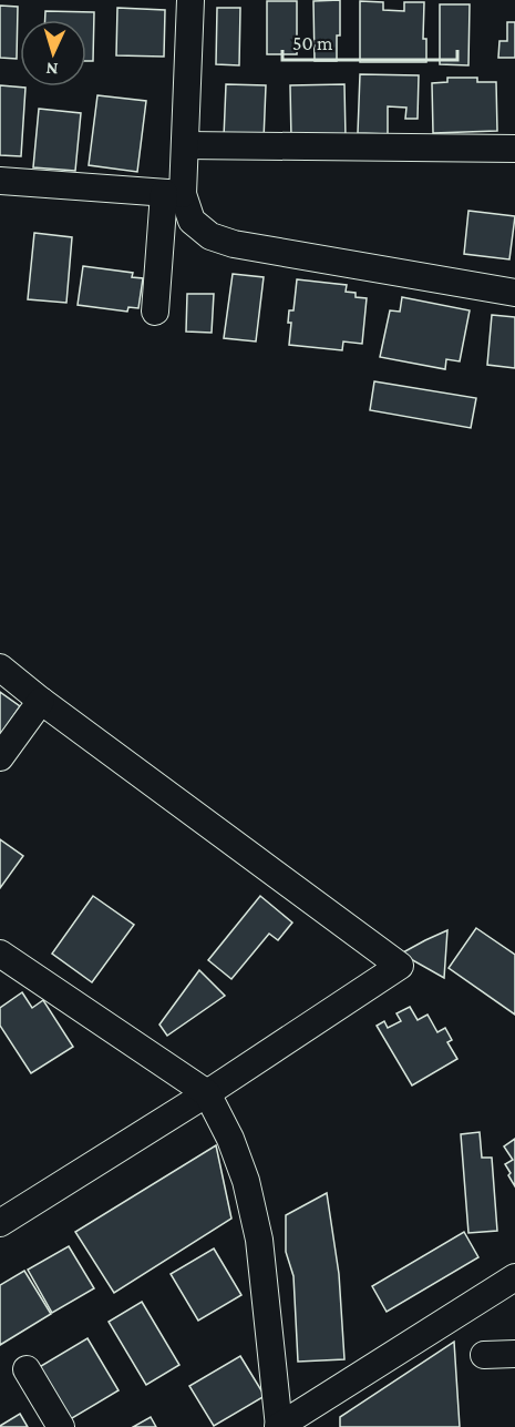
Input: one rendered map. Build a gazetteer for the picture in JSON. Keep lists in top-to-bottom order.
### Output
{
  "scale_bar": "50 m",
  "north": "bottom"
}
